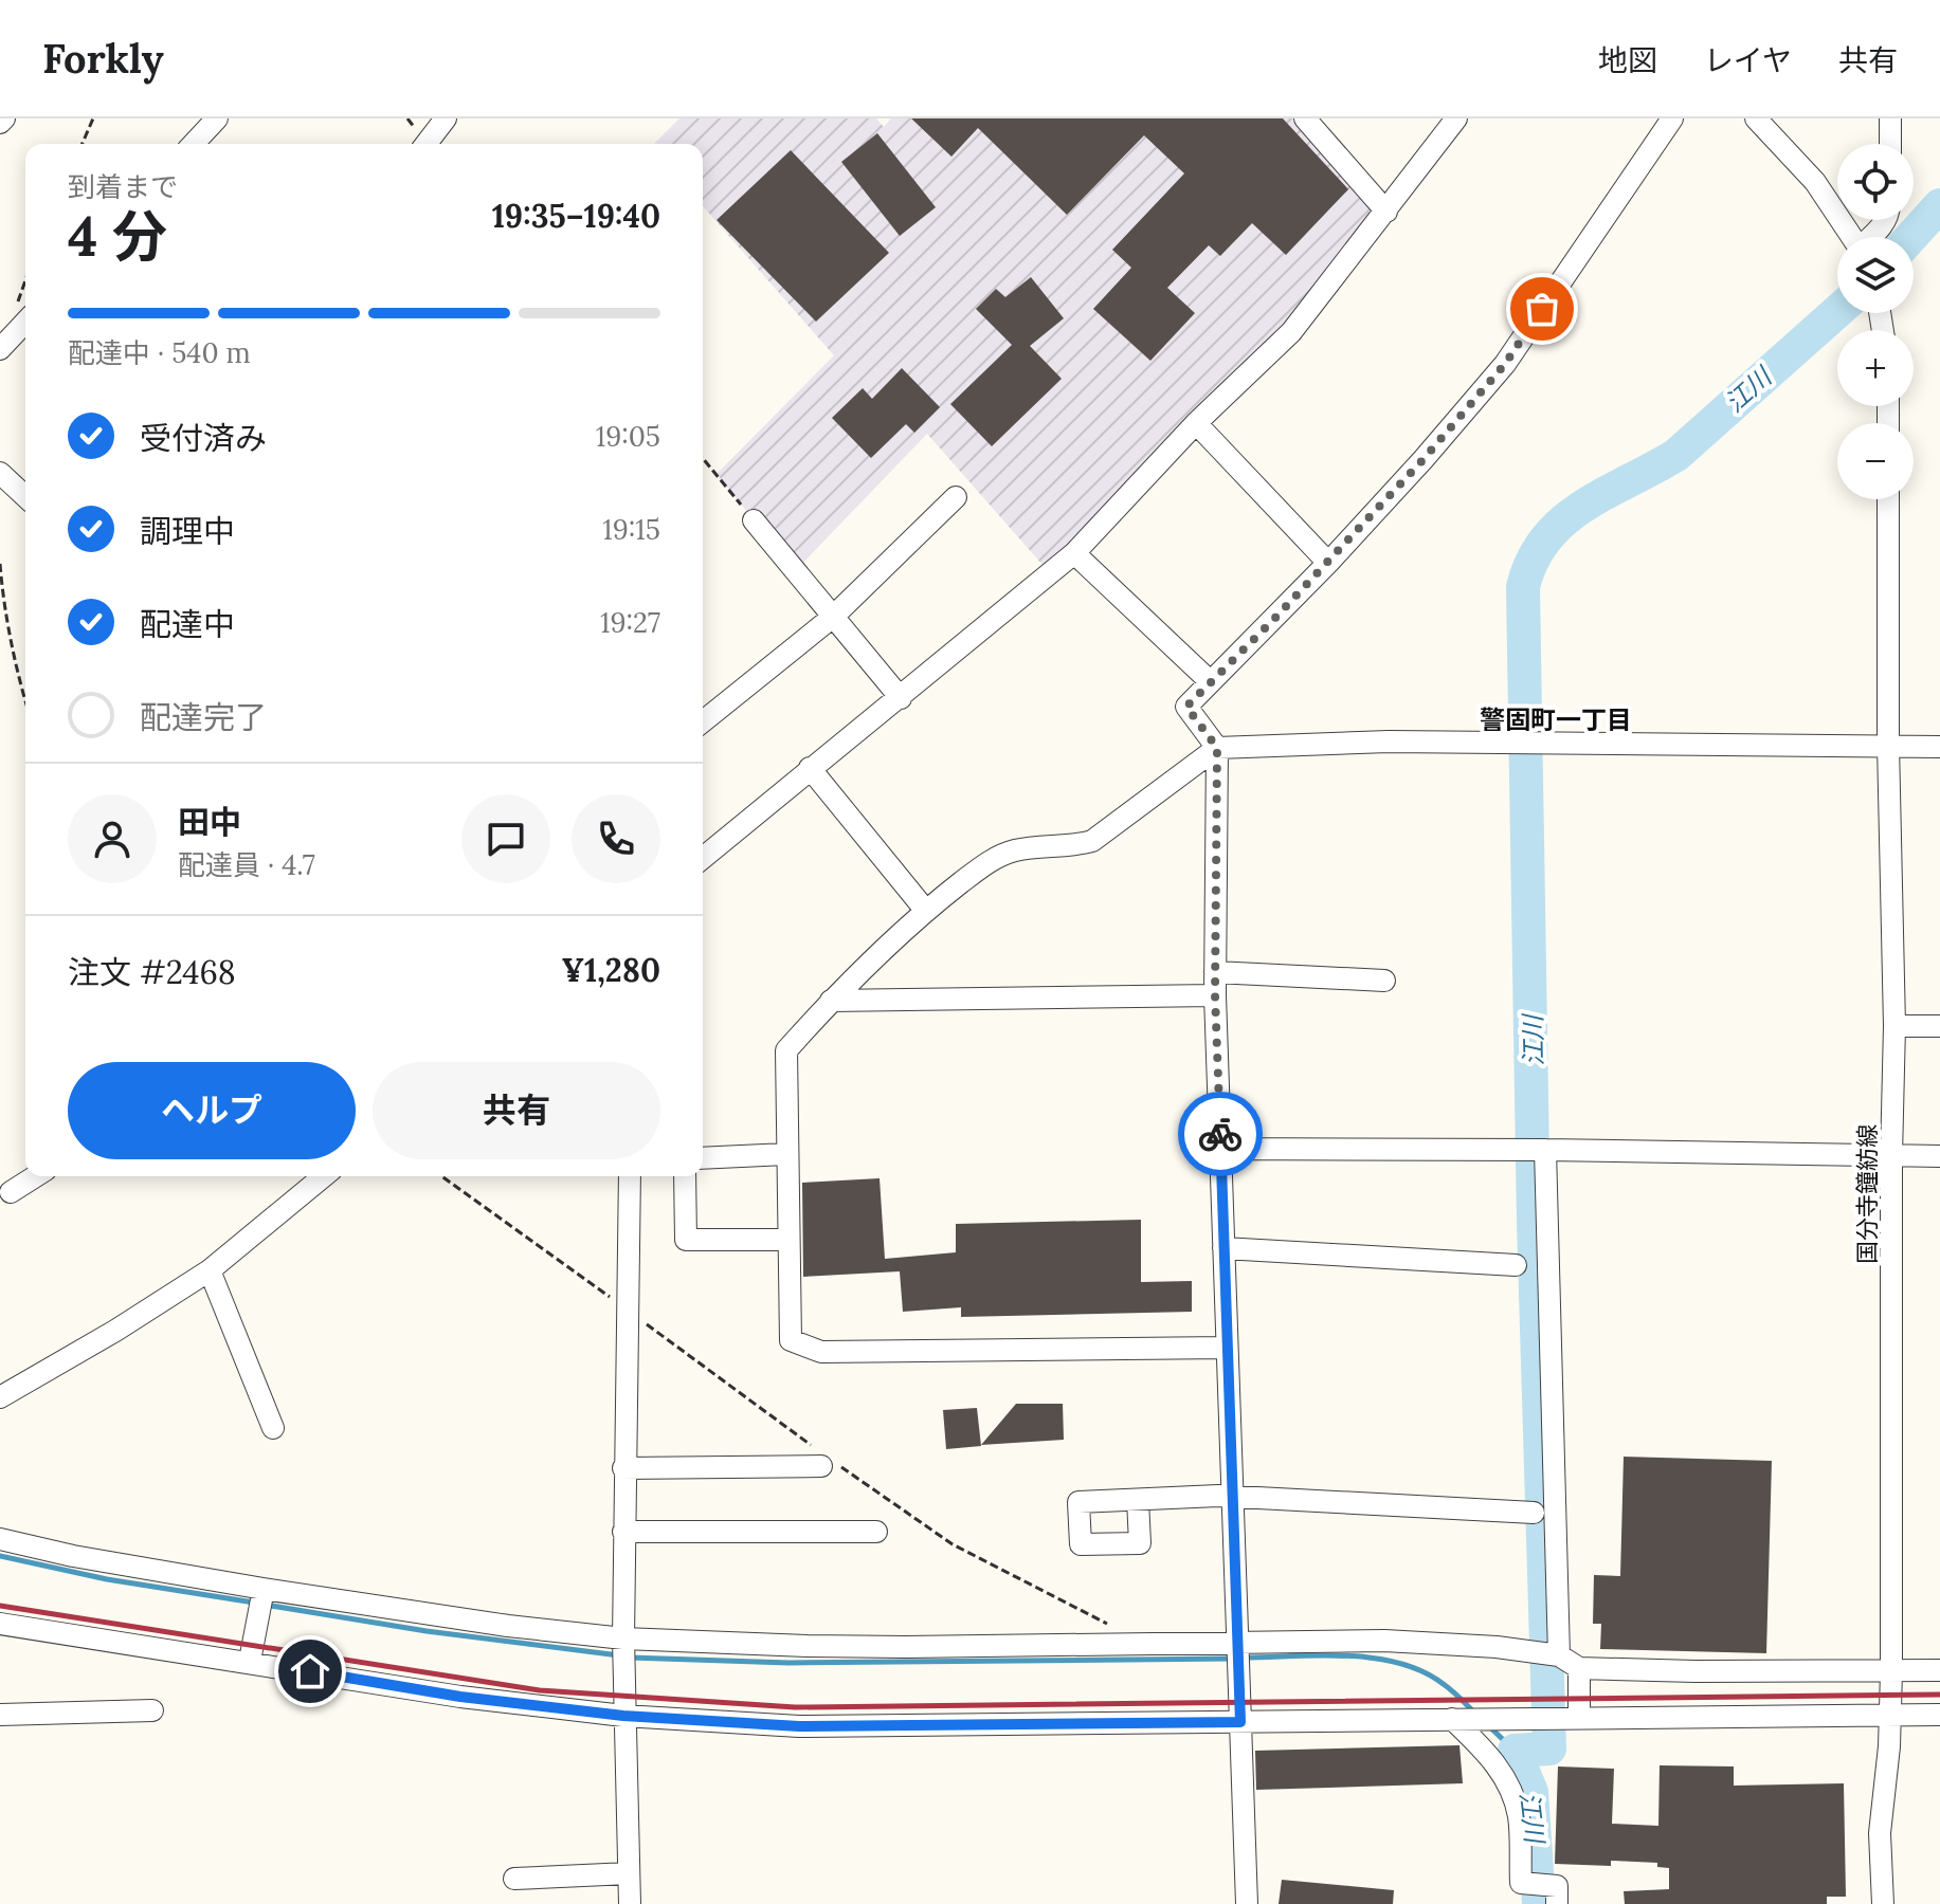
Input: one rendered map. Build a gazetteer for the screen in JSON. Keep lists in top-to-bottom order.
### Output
{
  "streets": {
    "street": ["国分寺鐘紡線"]
  },
  "districts": ["警固町一丁目"],
  "water": ["江川"],
  "page": {
    "header": "Forkly",
    "nav": ["地図", "レイヤ", "共有"],
    "map_buttons": ["+", "−"],
    "heading": ["4 分", "到着まで", "19:35–19:40"],
    "panel": [
      "田中",
      "配達員 · 4.7",
      "注文 #2468",
      "¥1,280"
    ],
    "bar": "配達中 · 540 m",
    "list": [
      ["受付済み", "19:05"],
      ["調理中", "19:15"],
      ["配達中", "19:27"],
      "配達完了"
    ],
    "buttons": ["ヘルプ", "共有"]
  }
}
